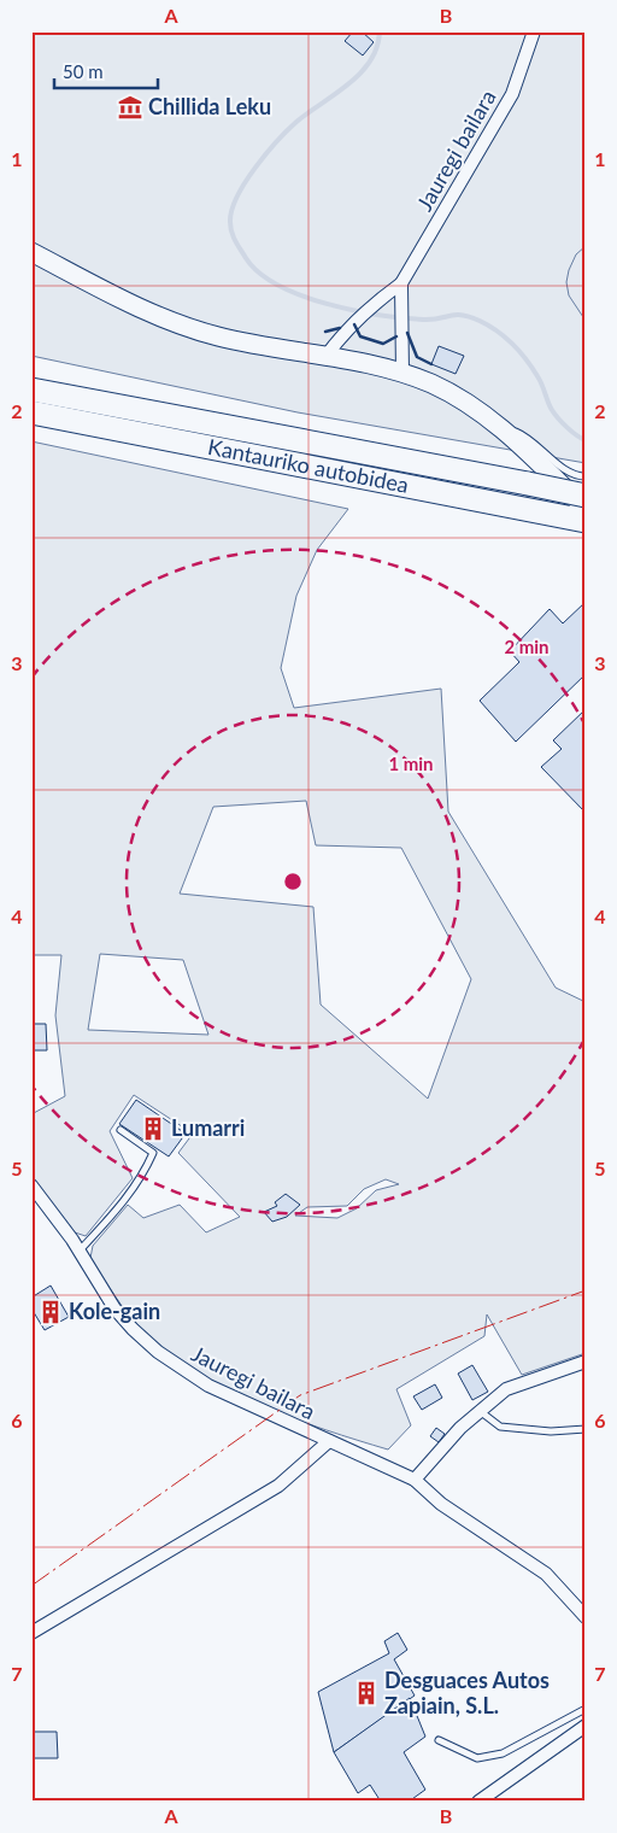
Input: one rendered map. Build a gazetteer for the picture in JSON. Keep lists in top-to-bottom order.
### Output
{
  "streets": {
    "highway": ["Kantauriko autobidea"],
    "street": ["Jauregi bailara"]
  },
  "places": {
    "museum": ["Chillida Leku"],
    "building": ["Lumarri", "Kole-gain", "Desguaces Autos Zapiain, S.L."]
  },
  "scale_bar": "50 m",
  "grid": {
    "columns": ["A", "B"],
    "rows": [
      "1",
      "2",
      "3",
      "4",
      "5",
      "6",
      "7"
    ]
  },
  "rings": ["2 min", "1 min"]
}
